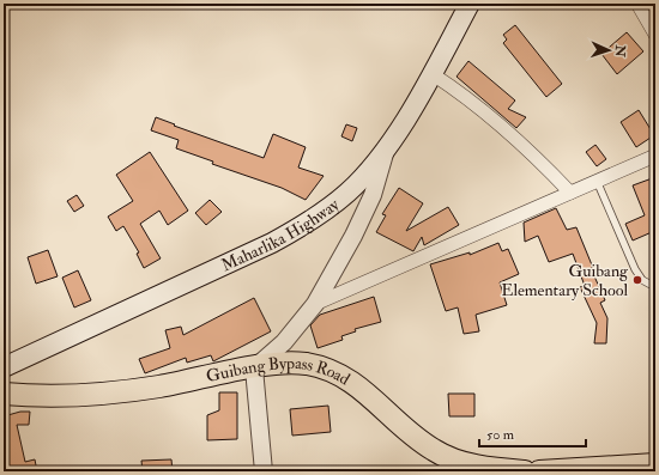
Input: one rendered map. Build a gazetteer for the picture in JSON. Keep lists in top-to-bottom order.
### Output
{
  "streets": {
    "highway": ["Guibang Bypass Road"],
    "main road": ["Maharlika Highway"]
  },
  "places": ["Guibang Elementary School"],
  "scale_bar": "50 m",
  "north": "right"
}
